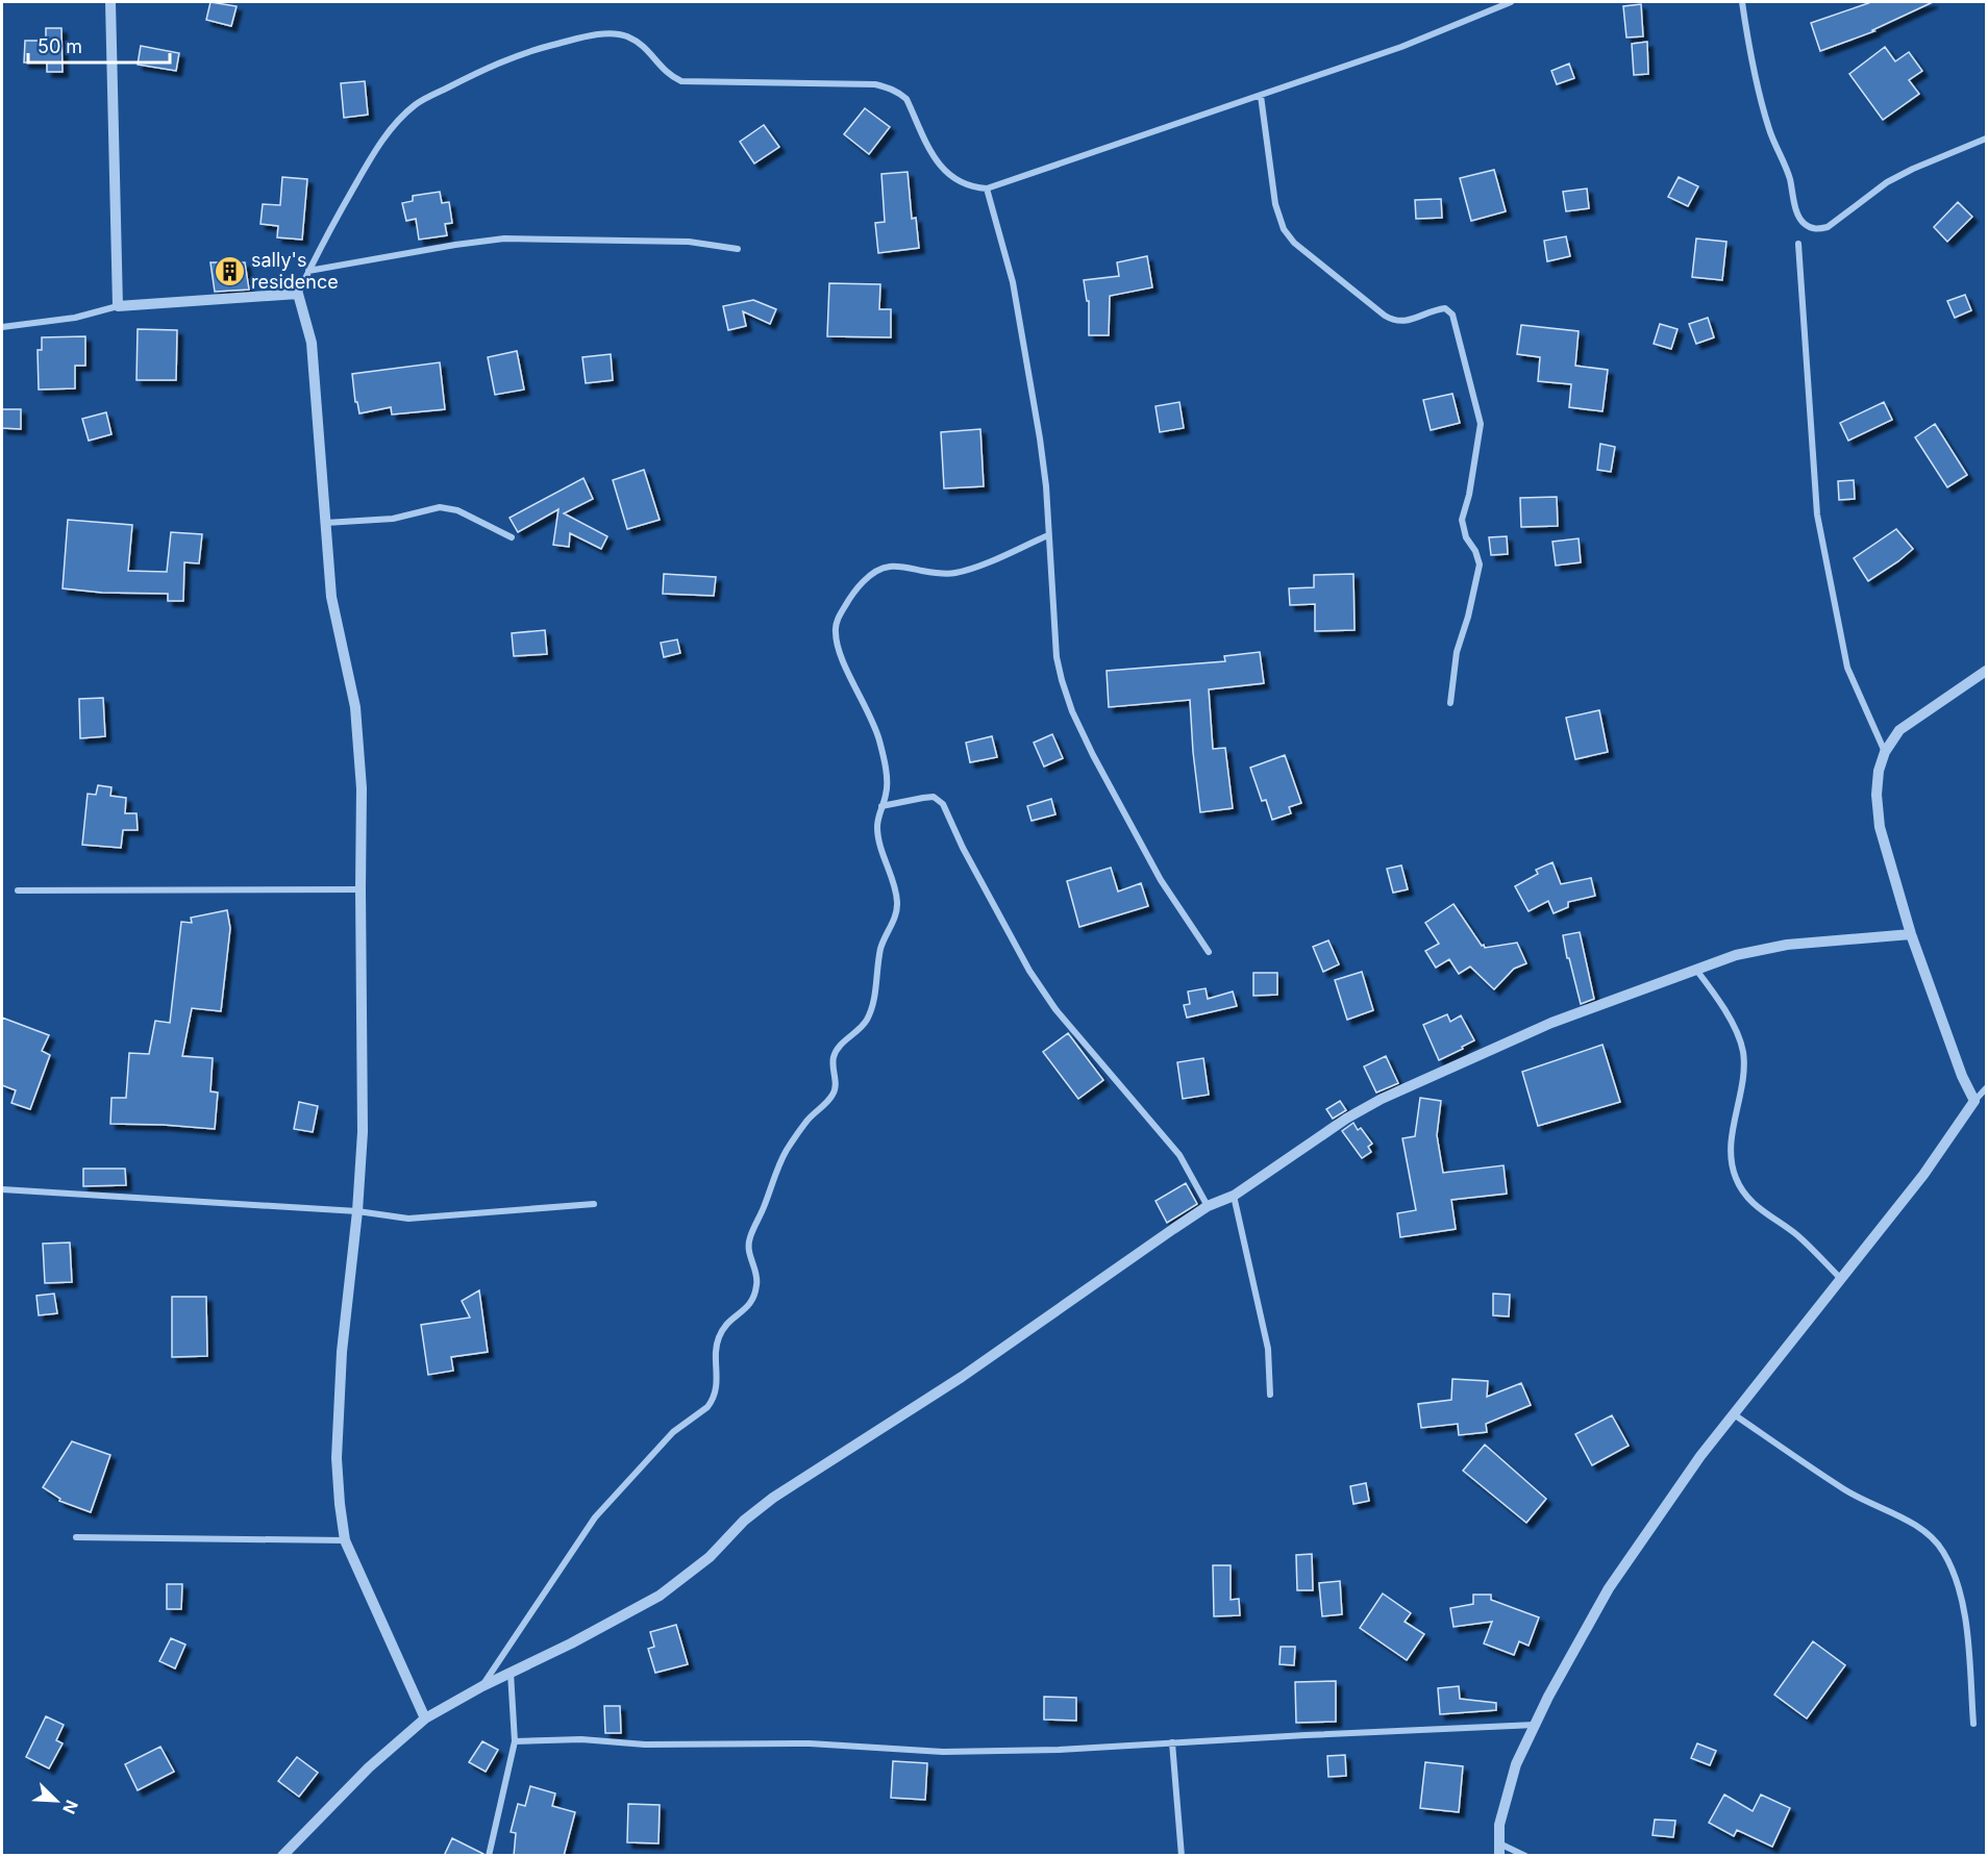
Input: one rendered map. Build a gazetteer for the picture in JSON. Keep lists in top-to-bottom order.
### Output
{
  "places": {
    "building": ["sally's residence"]
  },
  "scale_bar": "50 m",
  "north": "bottom right"
}
